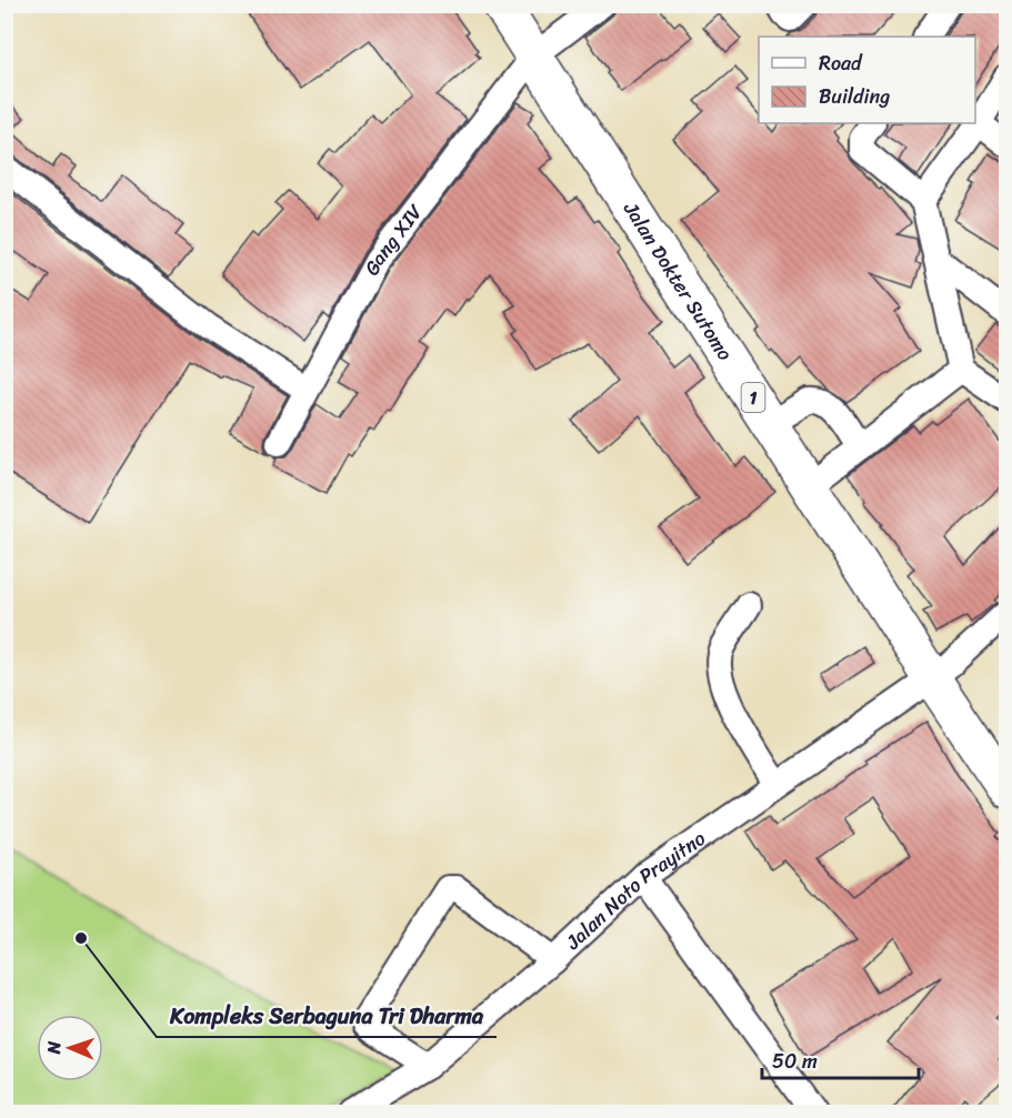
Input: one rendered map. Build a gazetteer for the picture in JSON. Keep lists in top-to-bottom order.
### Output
{
  "streets": {
    "highway": ["Jalan Dokter Sutomo", "1"],
    "street": ["Gang XIV", "Jalan Noto Prayitno"]
  },
  "crossings": [
    ["Gang XIV", "Jalan Dokter Sutomo"],
    ["Jalan Dokter Sutomo", "Jalan Noto Prayitno"]
  ],
  "places": ["Kompleks Serbaguna Tri Dharma"],
  "legend": ["Road", "Building"],
  "scale_bar": "50 m",
  "north": "left"
}
